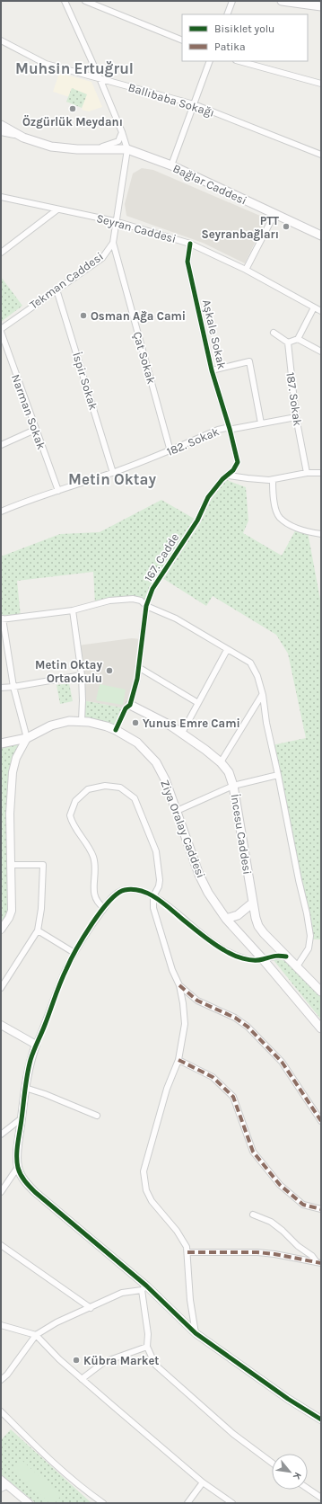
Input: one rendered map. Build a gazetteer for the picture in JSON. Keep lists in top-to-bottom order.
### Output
{
  "streets": {
    "main road": ["Bağlar Caddesi", "Ziya Oralay Caddesi", "İncesu Caddesi"],
    "street": [
      "Ballıbaba Sokağı",
      "Seyran Caddesi",
      "Tekman Caddesi",
      "Aşkale Sokak",
      "Çat Sokak",
      "İspir Sokak",
      "187. Sokak",
      "Narman Sokak",
      "182. Sokak",
      "167. Cadde"
    ]
  },
  "crossings": [
    ["Bağlar Caddesi", "Tekman Caddesi"],
    ["Seyran Caddesi", "Tekman Caddesi"],
    ["Seyran Caddesi", "Aşkale Sokak"],
    ["Tekman Caddesi", "Çat Sokak"],
    ["Tekman Caddesi", "İspir Sokak"],
    ["Tekman Caddesi", "Narman Sokak"],
    ["Aşkale Sokak", "182. Sokak"],
    ["Aşkale Sokak", "167. Cadde"],
    ["Çat Sokak", "182. Sokak"],
    ["İspir Sokak", "182. Sokak"],
    ["187. Sokak", "182. Sokak"],
    ["Narman Sokak", "182. Sokak"],
    ["182. Sokak", "167. Cadde"],
    ["167. Cadde", "Ziya Oralay Caddesi"],
    ["167. Cadde", "İncesu Caddesi"]
  ],
  "districts": ["Muhsin Ertuğrul", "Metin Oktay"],
  "places": [
    "Özgürlük Meydanı",
    "PTT Seyranbağları",
    "Osman Ağa Cami",
    "Metin Oktay Ortaokulu",
    "Yunus Emre Cami",
    "Kübra Market"
  ],
  "legend": ["Bisiklet yolu", "Patika"],
  "north": "bottom right"
}
